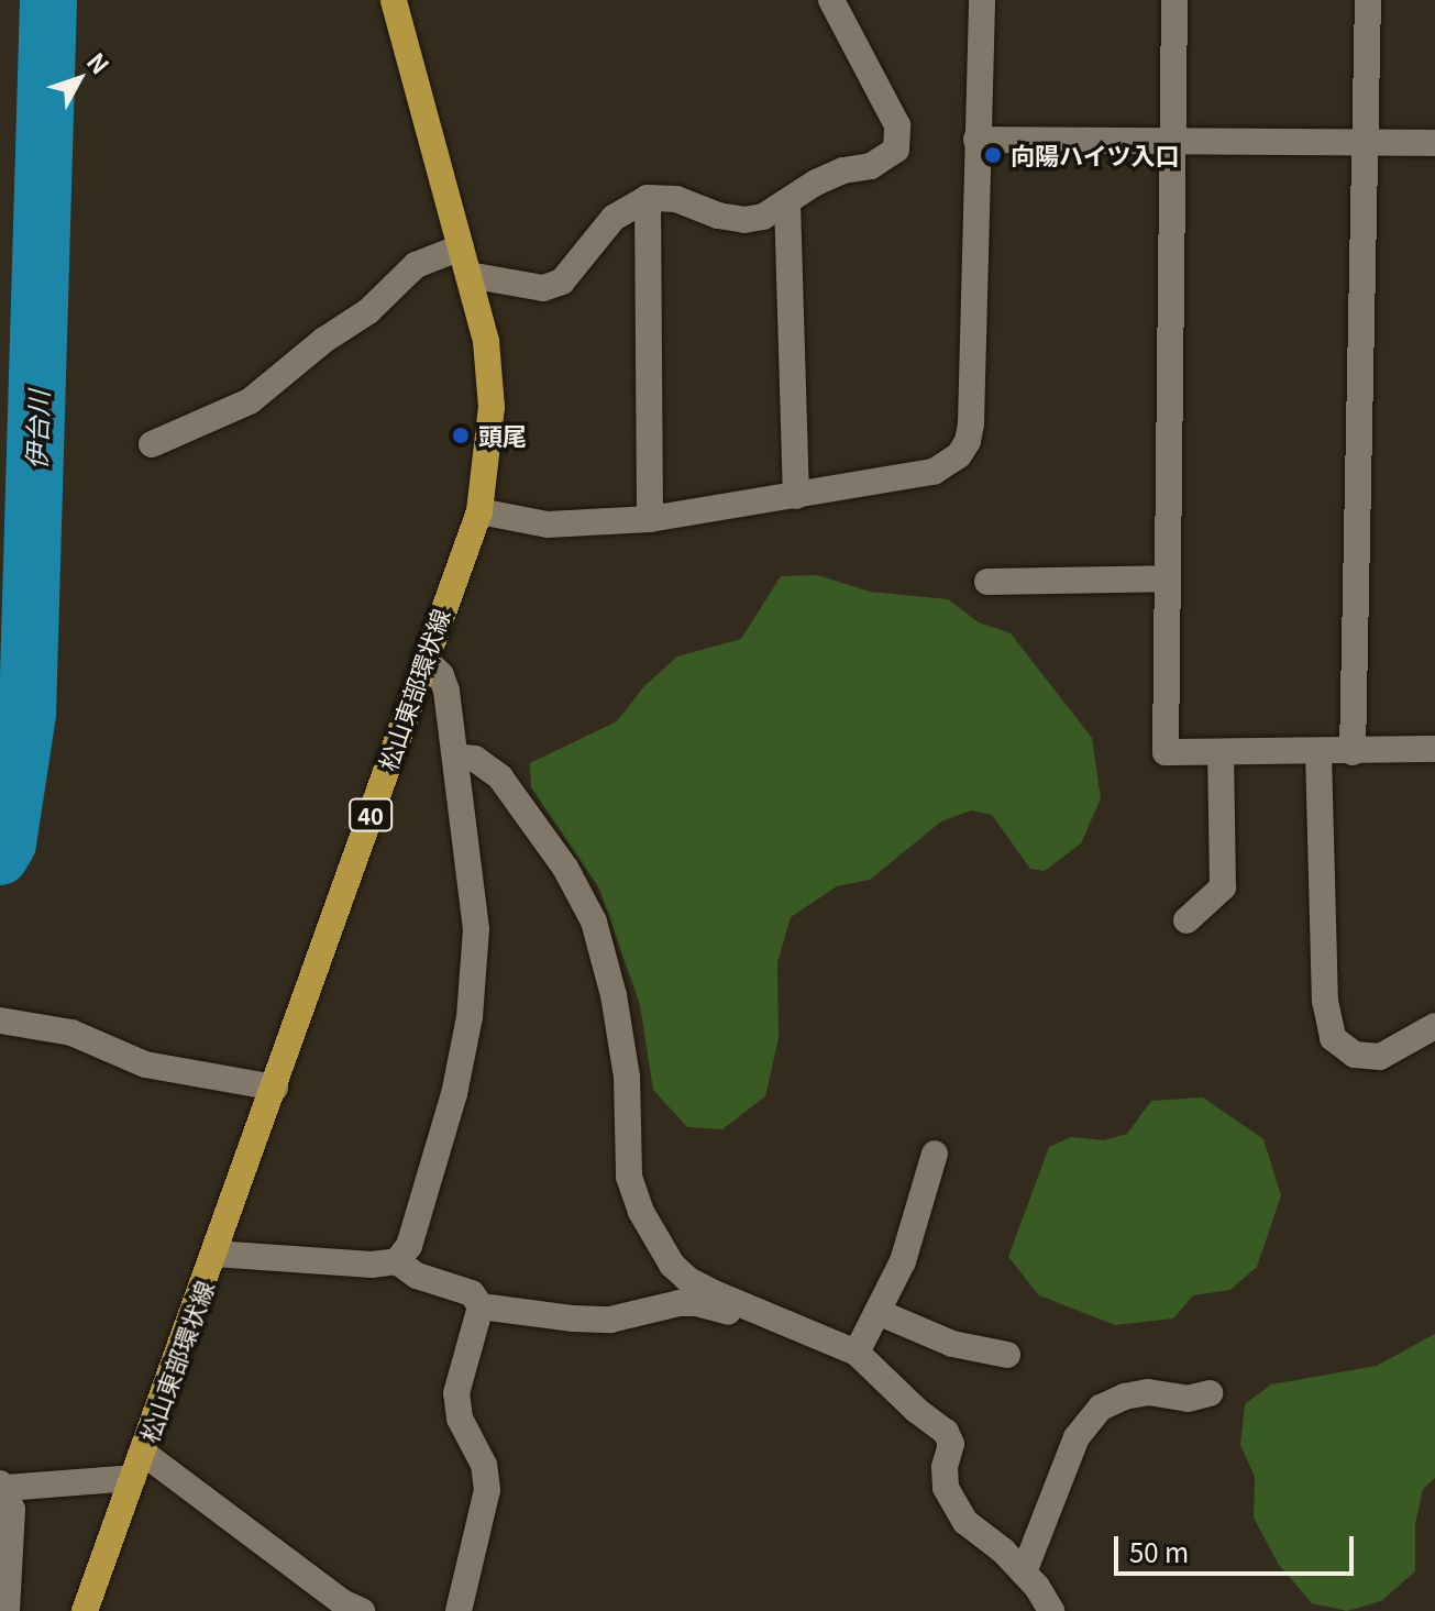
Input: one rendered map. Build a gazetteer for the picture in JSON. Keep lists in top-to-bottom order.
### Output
{
  "streets": {
    "main road": ["松山東部環状線", "40"]
  },
  "water": ["伊台川"],
  "places": ["向陽ハイツ入口", "頭尾"],
  "scale_bar": "50 m",
  "north": "top right"
}
